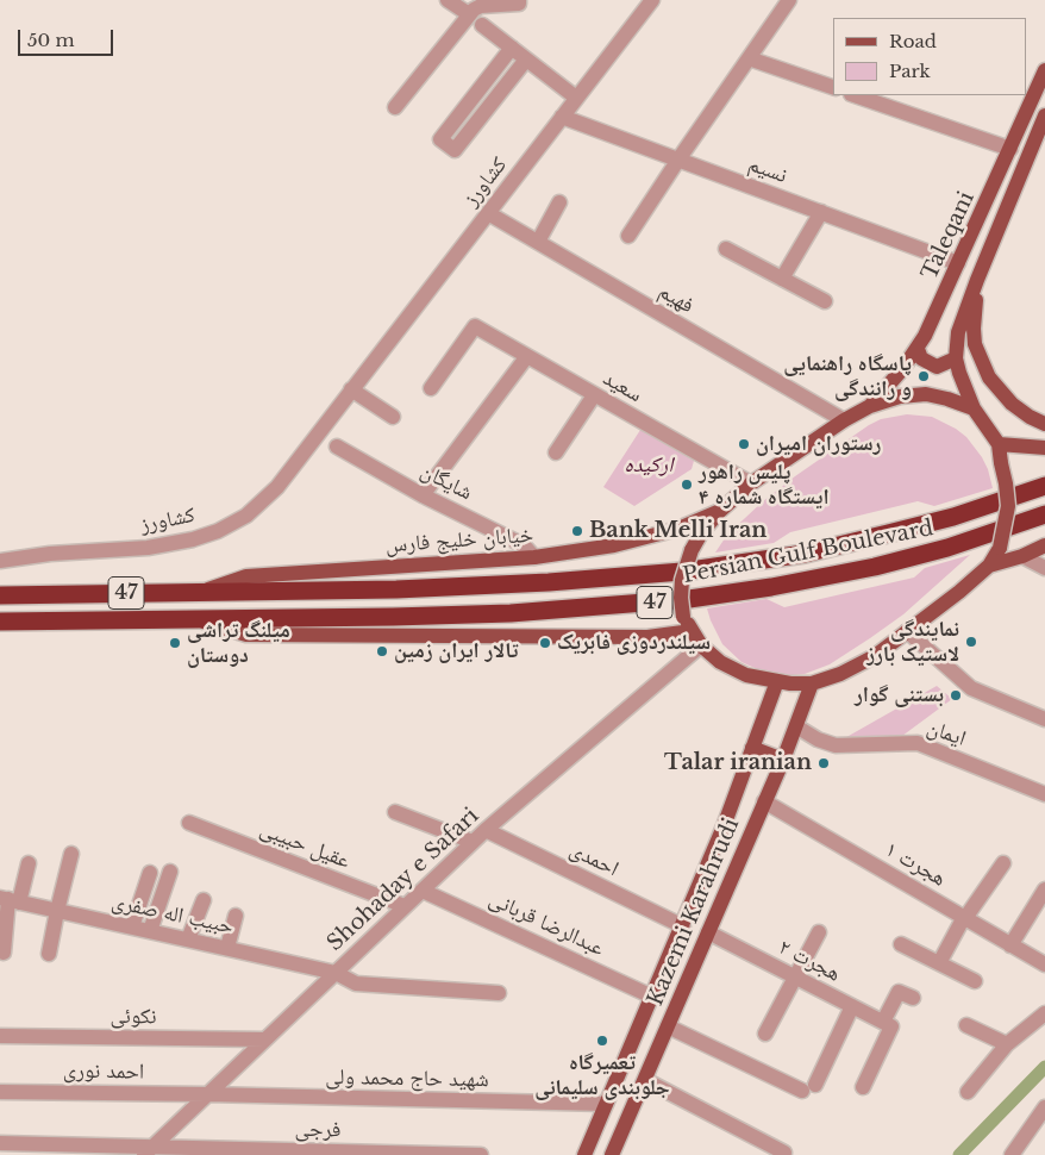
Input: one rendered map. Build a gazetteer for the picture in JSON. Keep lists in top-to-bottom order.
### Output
{
  "streets": {
    "highway": ["Persian Gulf Boulevard", "47"],
    "main road": ["Taleqani", "خیابان خلیج فارس", "Kazemi Karahrudi"],
    "street": [
      "نسیم",
      "کشاورز",
      "فهیم",
      "سعید",
      "شایگان",
      "ایمان",
      "عقیل حبیبی",
      "احمدی",
      "هجرت ۱",
      "Shohaday e Safari",
      "حبیب اله صفری",
      "عبدالرضا قربانی",
      "هجرت ۲",
      "نکوئی",
      "احمد نوری",
      "شهید حاج محمد ولی",
      "فرجی"
    ]
  },
  "crossings": [
    ["نسیم", "کشاورز"],
    ["نسیم", "Taleqani"],
    ["کشاورز", "فهیم"],
    ["شایگان", "خیابان خلیج فارس"],
    ["خیابان خلیج فارس", "Persian Gulf Boulevard"],
    ["خیابان خلیج فارس", "47"],
    ["Persian Gulf Boulevard", "47"],
    ["ایمان", "Kazemi Karahrudi"],
    ["عقیل حبیبی", "Shohaday e Safari"],
    ["احمدی", "Shohaday e Safari"],
    ["احمدی", "Kazemi Karahrudi"],
    ["هجرت ۱", "Kazemi Karahrudi"],
    ["Shohaday e Safari", "حبیب اله صفری"],
    ["Shohaday e Safari", "عبدالرضا قربانی"],
    ["Shohaday e Safari", "نکوئی"],
    ["Shohaday e Safari", "احمد نوری"],
    ["Shohaday e Safari", "شهید حاج محمد ولی"],
    ["Shohaday e Safari", "فرجی"],
    ["Kazemi Karahrudi", "عبدالرضا قربانی"],
    ["Kazemi Karahrudi", "هجرت ۲"],
    ["Kazemi Karahrudi", "شهید حاج محمد ولی"],
    ["احمد نوری", "شهید حاج محمد ولی"]
  ],
  "parks": ["ارکیده"],
  "places": [
    "پاسگاه راهنمایی و رانندگی",
    "رستوران امیران",
    "پلیس راهور ایستگاه شماره ۴",
    "Bank Melli Iran",
    "نمایندگی لاستیک بارز",
    "میلنگ تراشی دوستان",
    "سیلندردوزی فابریک",
    "تالار ایران زمین",
    "بستنی گوار",
    "Talar iranian",
    "تعمیرگاه جلوبندی سلیمانی"
  ],
  "legend": ["Road", "Park"],
  "scale_bar": "50 m"
}
